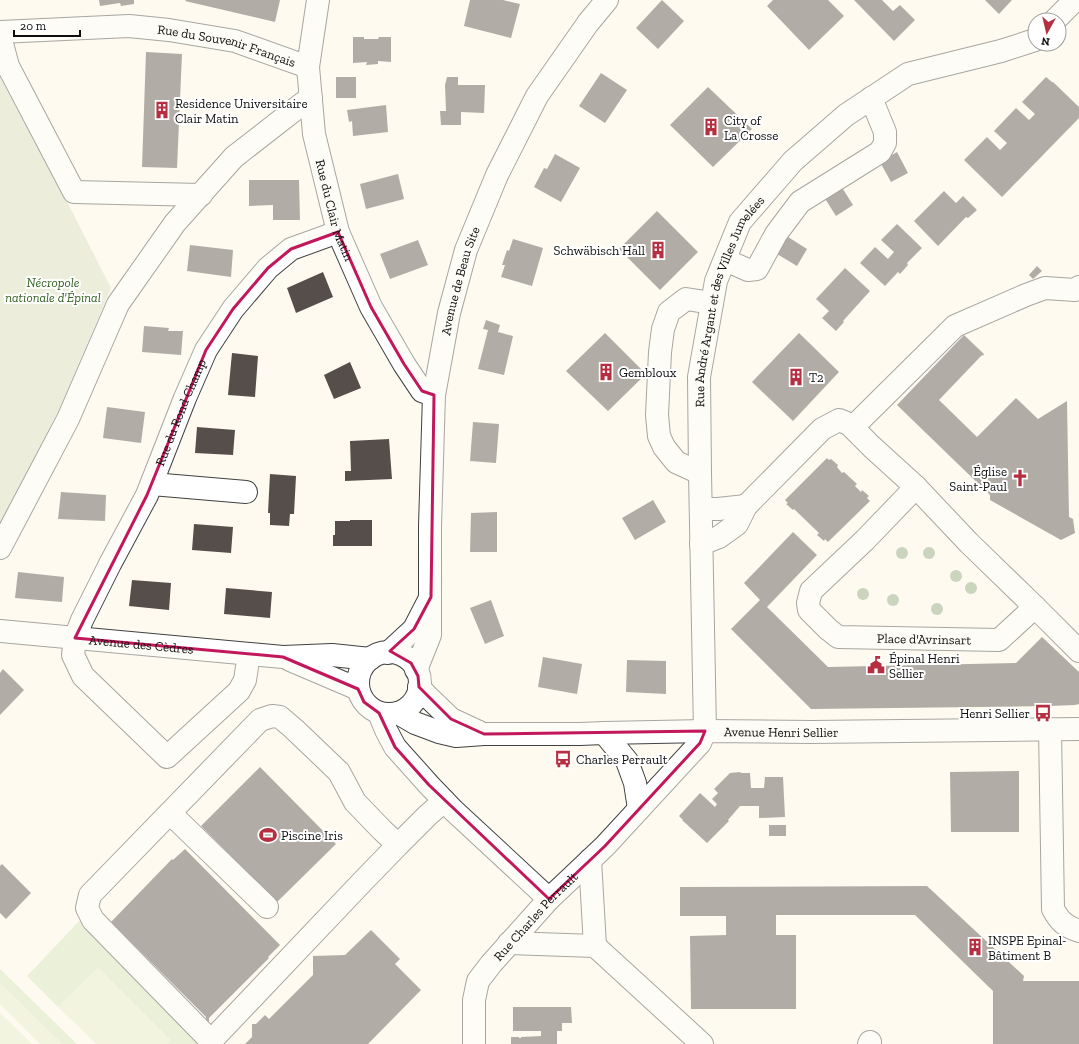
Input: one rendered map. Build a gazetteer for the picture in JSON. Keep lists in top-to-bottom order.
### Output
{
  "streets": {
    "street": [
      "Rue du Souvenir Français",
      "Rue du Clair Matin",
      "Avenue de Beau Site",
      "Rue André Argant et des Villes Jumelées",
      "Rue du Rond Champ",
      "Place d'Avrinsart",
      "Avenue des Cèdres",
      "Avenue Henri Sellier",
      "Rue Charles Perrault"
    ]
  },
  "crossings": [
    ["Rue du Souvenir Français", "Rue du Clair Matin"],
    ["Rue du Clair Matin", "Avenue de Beau Site"],
    ["Rue du Clair Matin", "Rue du Rond Champ"],
    ["Avenue de Beau Site", "Avenue des Cèdres"],
    ["Avenue de Beau Site", "Avenue Henri Sellier"],
    ["Rue André Argant et des Villes Jumelées", "Avenue Henri Sellier"],
    ["Rue André Argant et des Villes Jumelées", "Rue Charles Perrault"],
    ["Rue du Rond Champ", "Avenue des Cèdres"],
    ["Avenue des Cèdres", "Avenue Henri Sellier"],
    ["Avenue Henri Sellier", "Rue Charles Perrault"]
  ],
  "parks": ["Nécropole nationale d'Épinal"],
  "places": {
    "building": [
      "Residence Universitaire Clair Matin",
      "City of La Crosse",
      "Schwäbisch Hall",
      "Gembloux",
      "T2",
      "INSPE Epinal- Bâtiment B"
    ],
    "church": ["Église Saint-Paul"],
    "public building": ["Épinal Henri Sellier"],
    "bus stop": ["Henri Sellier", "Charles Perrault"],
    "sports": ["Piscine Iris"]
  },
  "scale_bar": "20 m",
  "north": "bottom"
}
